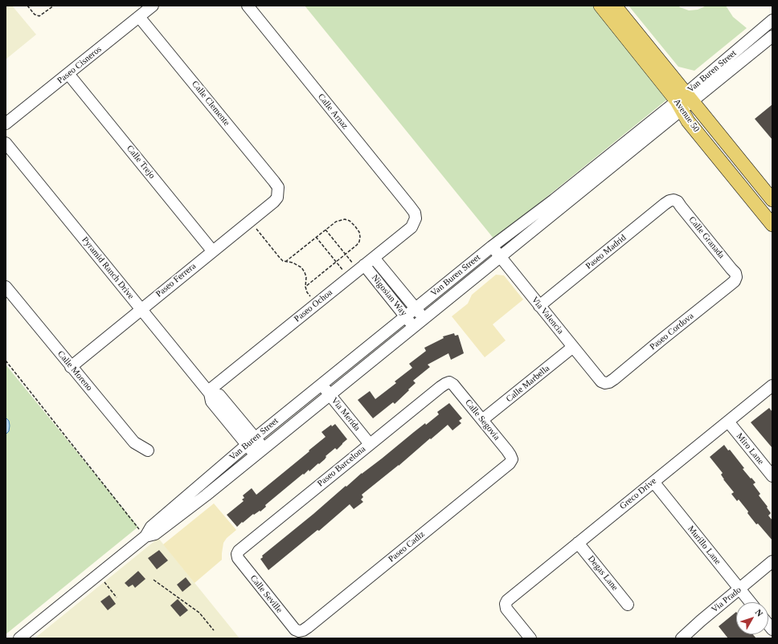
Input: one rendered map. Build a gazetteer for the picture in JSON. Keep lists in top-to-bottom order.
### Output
{
  "streets": {
    "main road": ["Avenue 50"],
    "street": [
      "Paseo Cisneros",
      "Van Buren Street",
      "Calle Clemente",
      "Calle Arnaz",
      "Calle Trejo",
      "Calle Granada",
      "Paseo Madrid",
      "Pyramid Ranch Drive",
      "Paseo Ferrera",
      "Nigosian Way",
      "Paseo Ochoa",
      "Via Valencia",
      "Paseo Cordova",
      "Calle Moreno",
      "Calle Marbella",
      "Via Merida",
      "Calle Segovia",
      "Miro Lane",
      "Paseo Barcelona",
      "Greco Drive",
      "Murillo Lane",
      "Paseo Cadiz",
      "Degas Lane",
      "Calle Seville",
      "Via Prado"
    ]
  },
  "crossings": [
    ["Paseo Cisneros", "Calle Clemente"],
    ["Paseo Cisneros", "Calle Trejo"],
    ["Van Buren Street", "Avenue 50"],
    ["Van Buren Street", "Pyramid Ranch Drive"],
    ["Van Buren Street", "Nigosian Way"],
    ["Van Buren Street", "Via Valencia"],
    ["Van Buren Street", "Via Merida"],
    ["Calle Clemente", "Paseo Ferrera"],
    ["Calle Arnaz", "Paseo Ochoa"],
    ["Calle Trejo", "Paseo Ferrera"],
    ["Calle Granada", "Paseo Madrid"],
    ["Calle Granada", "Paseo Cordova"],
    ["Paseo Madrid", "Via Valencia"],
    ["Pyramid Ranch Drive", "Paseo Ferrera"],
    ["Pyramid Ranch Drive", "Paseo Ochoa"],
    ["Paseo Ferrera", "Calle Moreno"],
    ["Nigosian Way", "Paseo Ochoa"],
    ["Via Valencia", "Paseo Cordova"],
    ["Via Valencia", "Calle Marbella"],
    ["Calle Marbella", "Calle Segovia"],
    ["Via Merida", "Paseo Barcelona"],
    ["Calle Segovia", "Paseo Barcelona"],
    ["Calle Segovia", "Paseo Cadiz"],
    ["Miro Lane", "Greco Drive"],
    ["Paseo Barcelona", "Calle Seville"],
    ["Greco Drive", "Murillo Lane"],
    ["Greco Drive", "Degas Lane"],
    ["Murillo Lane", "Via Prado"],
    ["Paseo Cadiz", "Calle Seville"]
  ],
  "north": "top right"
}
